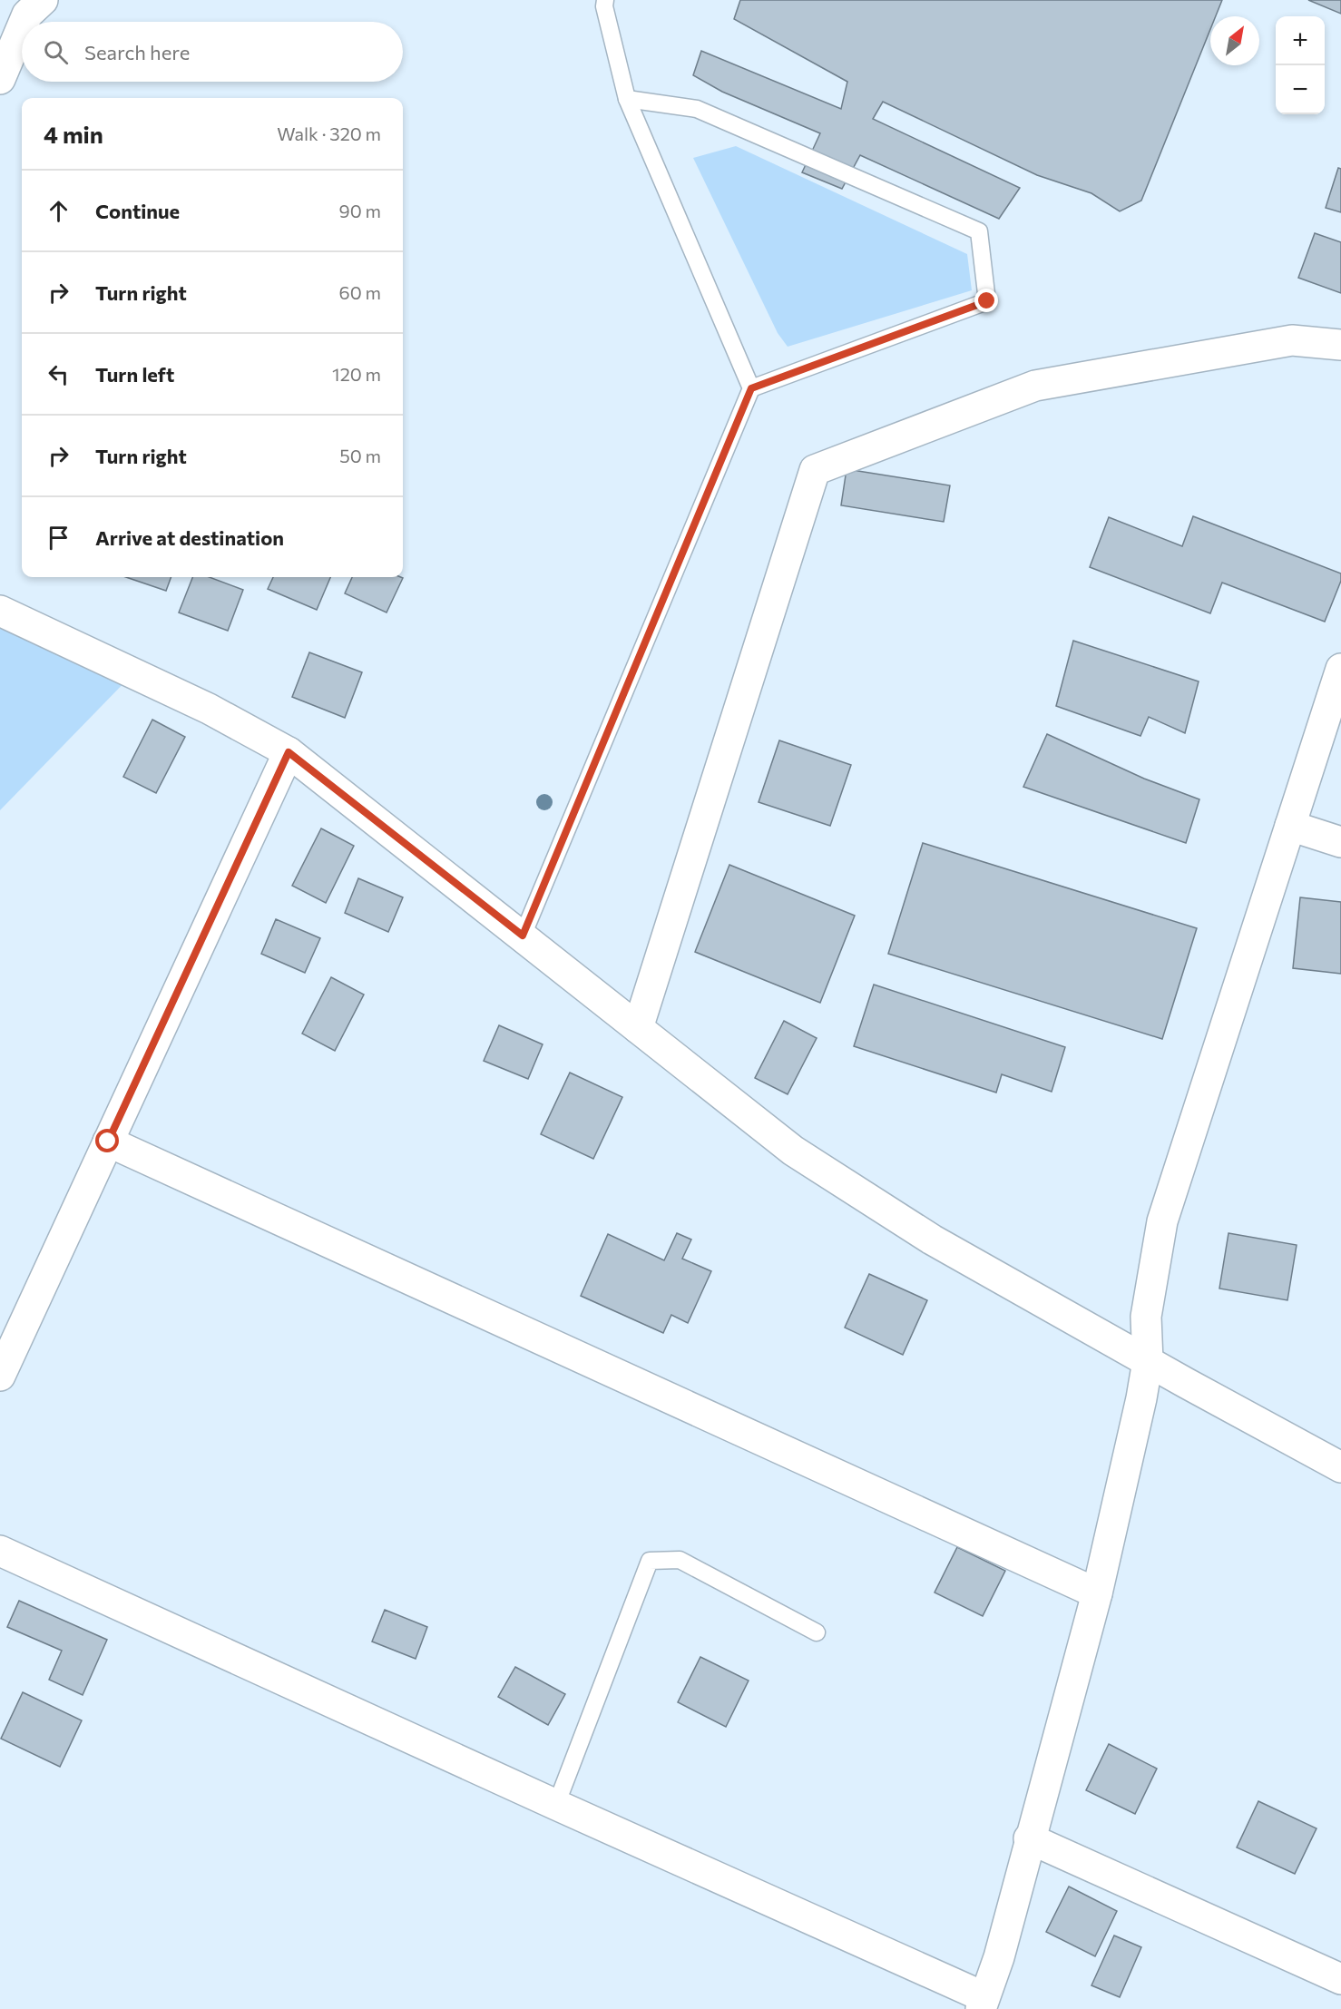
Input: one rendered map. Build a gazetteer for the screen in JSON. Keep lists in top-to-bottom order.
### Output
{
  "north": "top right",
  "page": {
    "map_buttons": ["+", "−"],
    "search": "Search here",
    "heading": ["4 min", "Walk · 320 m"],
    "list": [
      ["Continue", "90 m"],
      ["Turn right", "60 m"],
      ["Turn left", "120 m"],
      ["Turn right", "50 m"],
      "Arrive at destination"
    ]
  }
}
